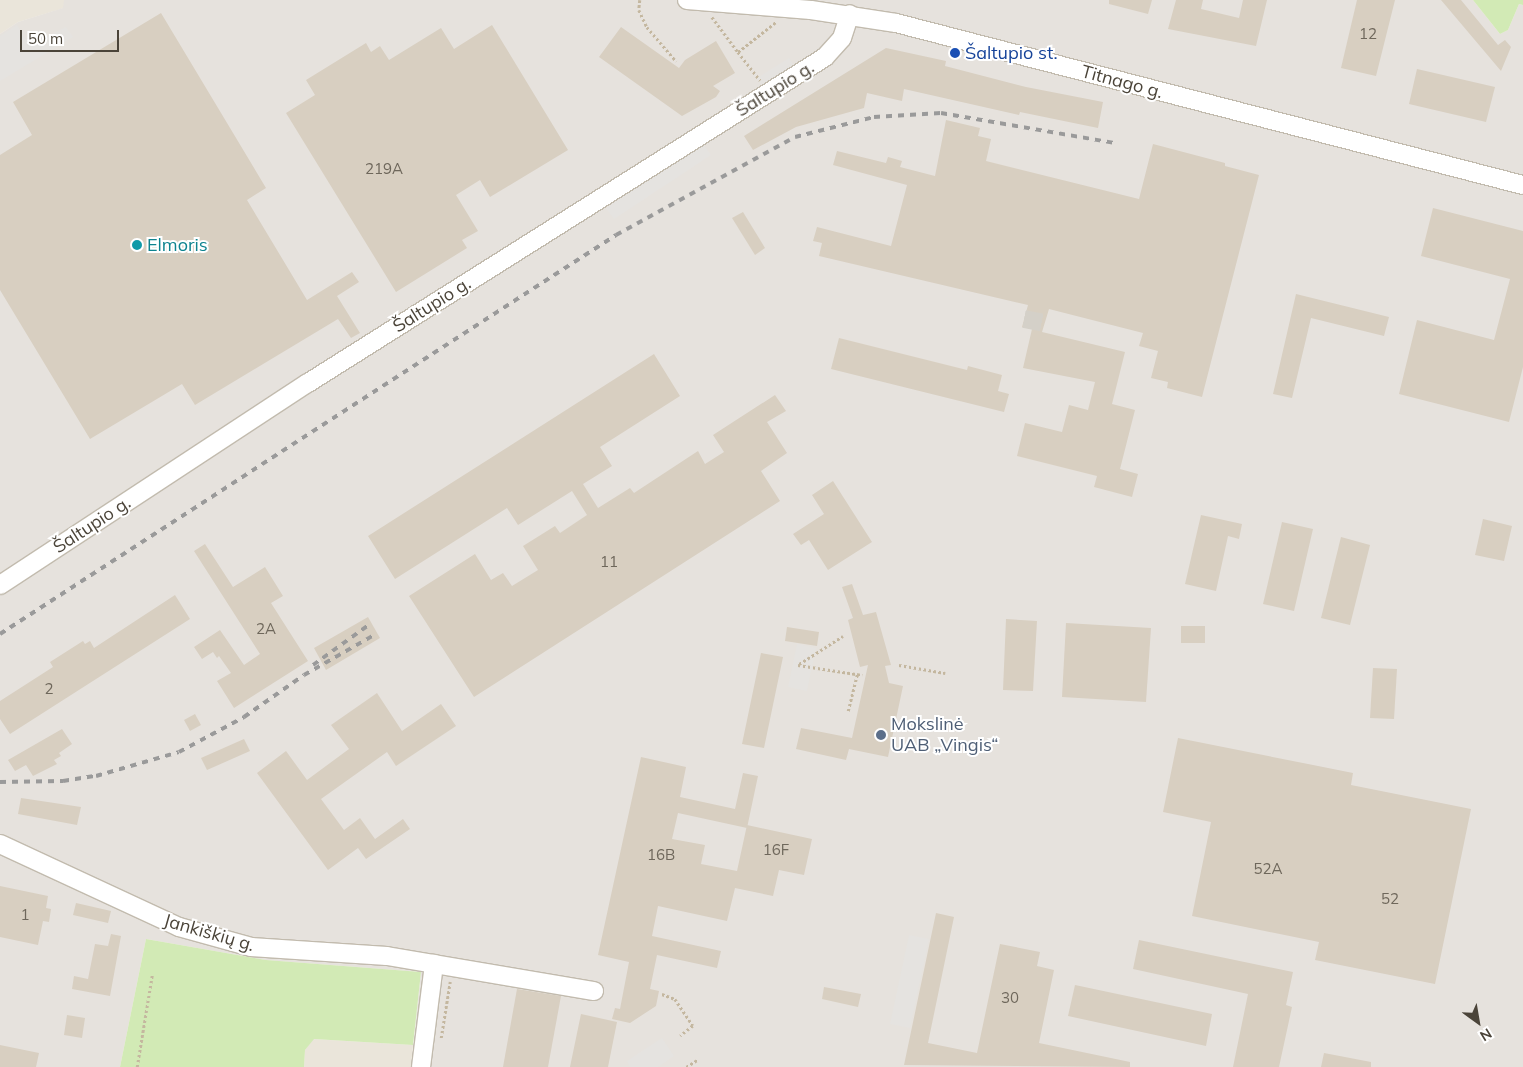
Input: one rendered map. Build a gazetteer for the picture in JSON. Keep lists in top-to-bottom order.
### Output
{
  "streets": {
    "street": ["Titnago g.", "Šaltupio g.", "Jankiškių g."]
  },
  "crossings": [
    ["Titnago g.", "Šaltupio g."]
  ],
  "places": ["Šaltupio st.", "Elmoris", "Mokslinė UAB „Vingis“"],
  "house_numbers": [
    "12",
    "219A",
    "11",
    "2A",
    "2",
    "16F",
    "16B",
    "52A",
    "52",
    "1",
    "30"
  ],
  "scale_bar": "50 m",
  "north": "bottom right"
}
